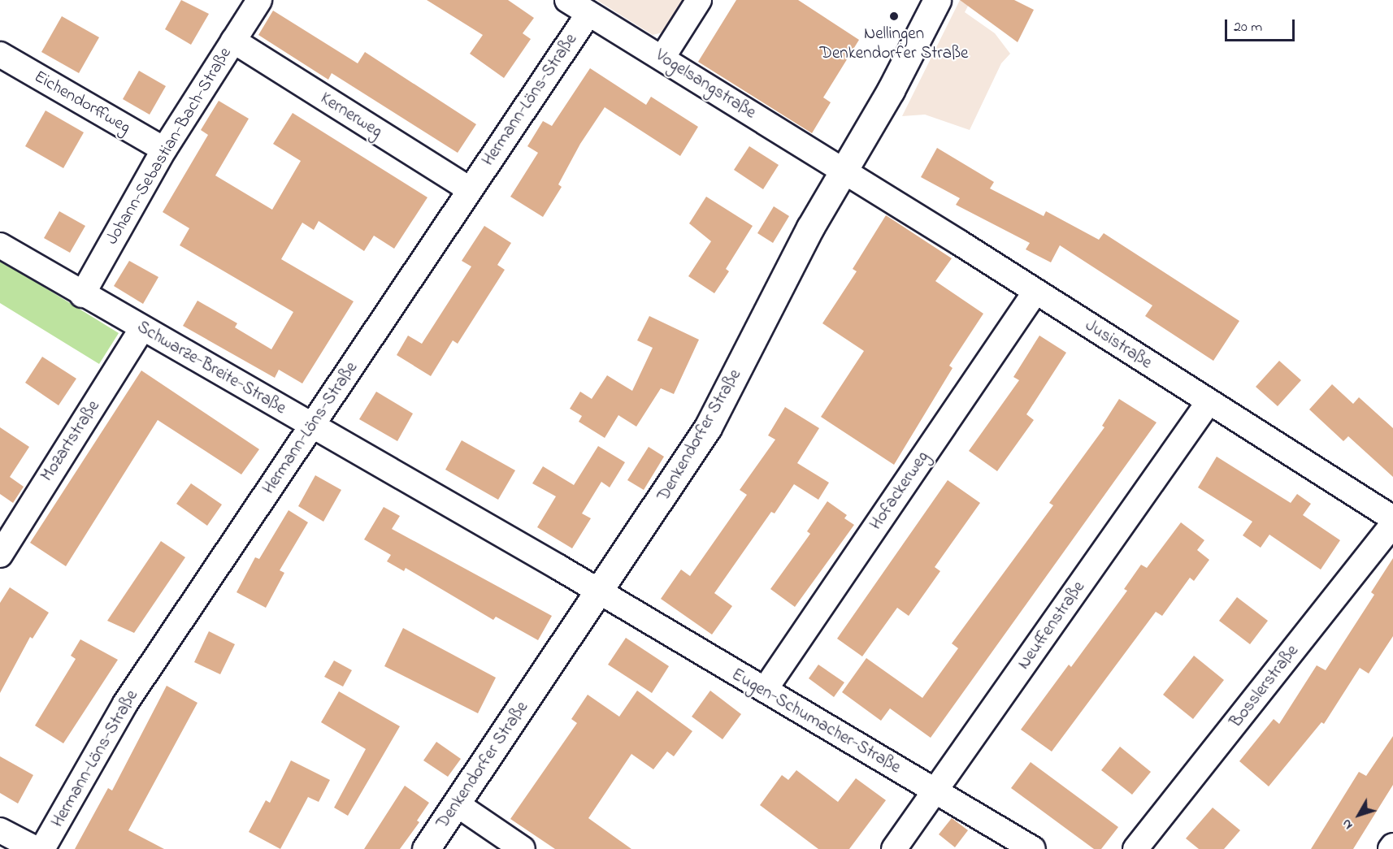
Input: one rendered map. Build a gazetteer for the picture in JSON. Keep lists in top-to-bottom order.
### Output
{
  "streets": {
    "main road": ["Denkendorfer Straße"],
    "street": [
      "Vogelsangstraße",
      "Hermann-Löns-Straße",
      "Eichendorffweg",
      "Kernerweg",
      "Johann-Sebastian-Bach-Straße",
      "Jusistraße",
      "Schwarze-Breite-Straße",
      "Mozartstraße",
      "Hofackerweg",
      "Neuffenstraße",
      "Bosslerstraße",
      "Eugen-Schumacher-Straße"
    ]
  },
  "crossings": [
    ["Vogelsangstraße", "Hermann-Löns-Straße"],
    ["Vogelsangstraße", "Jusistraße"],
    ["Vogelsangstraße", "Denkendorfer Straße"],
    ["Hermann-Löns-Straße", "Kernerweg"],
    ["Hermann-Löns-Straße", "Schwarze-Breite-Straße"],
    ["Eichendorffweg", "Johann-Sebastian-Bach-Straße"],
    ["Kernerweg", "Johann-Sebastian-Bach-Straße"],
    ["Johann-Sebastian-Bach-Straße", "Schwarze-Breite-Straße"],
    ["Jusistraße", "Denkendorfer Straße"],
    ["Jusistraße", "Hofackerweg"],
    ["Jusistraße", "Neuffenstraße"],
    ["Schwarze-Breite-Straße", "Denkendorfer Straße"],
    ["Schwarze-Breite-Straße", "Mozartstraße"],
    ["Schwarze-Breite-Straße", "Eugen-Schumacher-Straße"],
    ["Denkendorfer Straße", "Eugen-Schumacher-Straße"],
    ["Hofackerweg", "Eugen-Schumacher-Straße"],
    ["Neuffenstraße", "Eugen-Schumacher-Straße"]
  ],
  "places": ["Nellingen Denkendorfer Straße"],
  "scale_bar": "20 m",
  "north": "bottom left"
}
